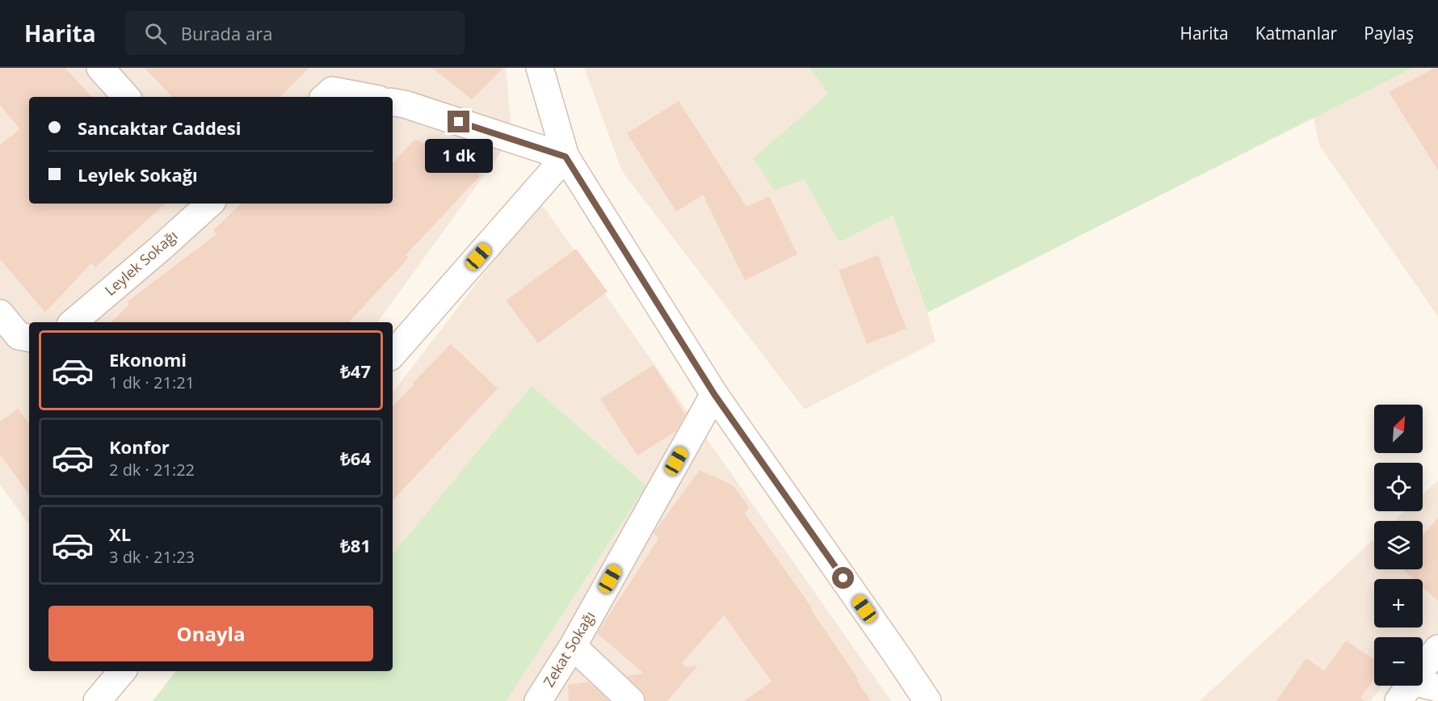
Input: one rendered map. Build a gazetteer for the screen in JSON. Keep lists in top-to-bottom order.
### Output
{
  "streets": {
    "street": ["Leylek Sokağı", "Zekat Sokağı"]
  },
  "north": "top right",
  "page": {
    "header": "Harita",
    "search": "Burada ara",
    "nav": ["Harita", "Katmanlar", "Paylaş"],
    "banner": ["Sancaktar Caddesi", "Leylek Sokağı"],
    "bubble": "1 dk",
    "list": [
      {
        "name": "Ekonomi",
        "note": "1 dk · 21:21",
        "value": "₺47"
      },
      {
        "name": "Konfor",
        "note": "2 dk · 21:22",
        "value": "₺64"
      },
      {
        "name": "XL",
        "note": "3 dk · 21:23",
        "value": "₺81"
      }
    ],
    "map_buttons": ["+", "−"],
    "buttons": "Onayla"
  }
}
